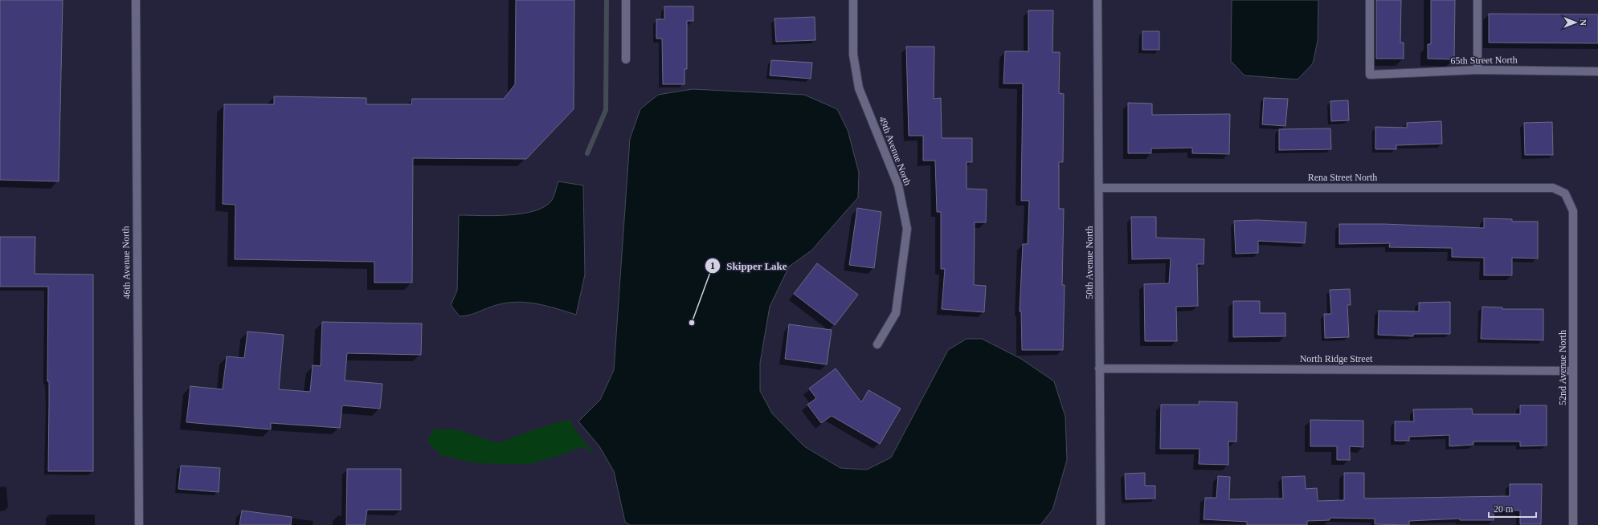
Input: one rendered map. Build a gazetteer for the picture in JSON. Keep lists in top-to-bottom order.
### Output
{
  "streets": {
    "street": [
      "65th Street North",
      "49th Avenue North",
      "Rena Street North",
      "46th Avenue North",
      "50th Avenue North",
      "North Ridge Street",
      "52nd Avenue North"
    ]
  },
  "crossings": [
    ["Rena Street North", "50th Avenue North"],
    ["Rena Street North", "52nd Avenue North"],
    ["50th Avenue North", "North Ridge Street"],
    ["North Ridge Street", "52nd Avenue North"]
  ],
  "places": ["Skipper Lake"],
  "scale_bar": "20 m",
  "north": "right"
}
